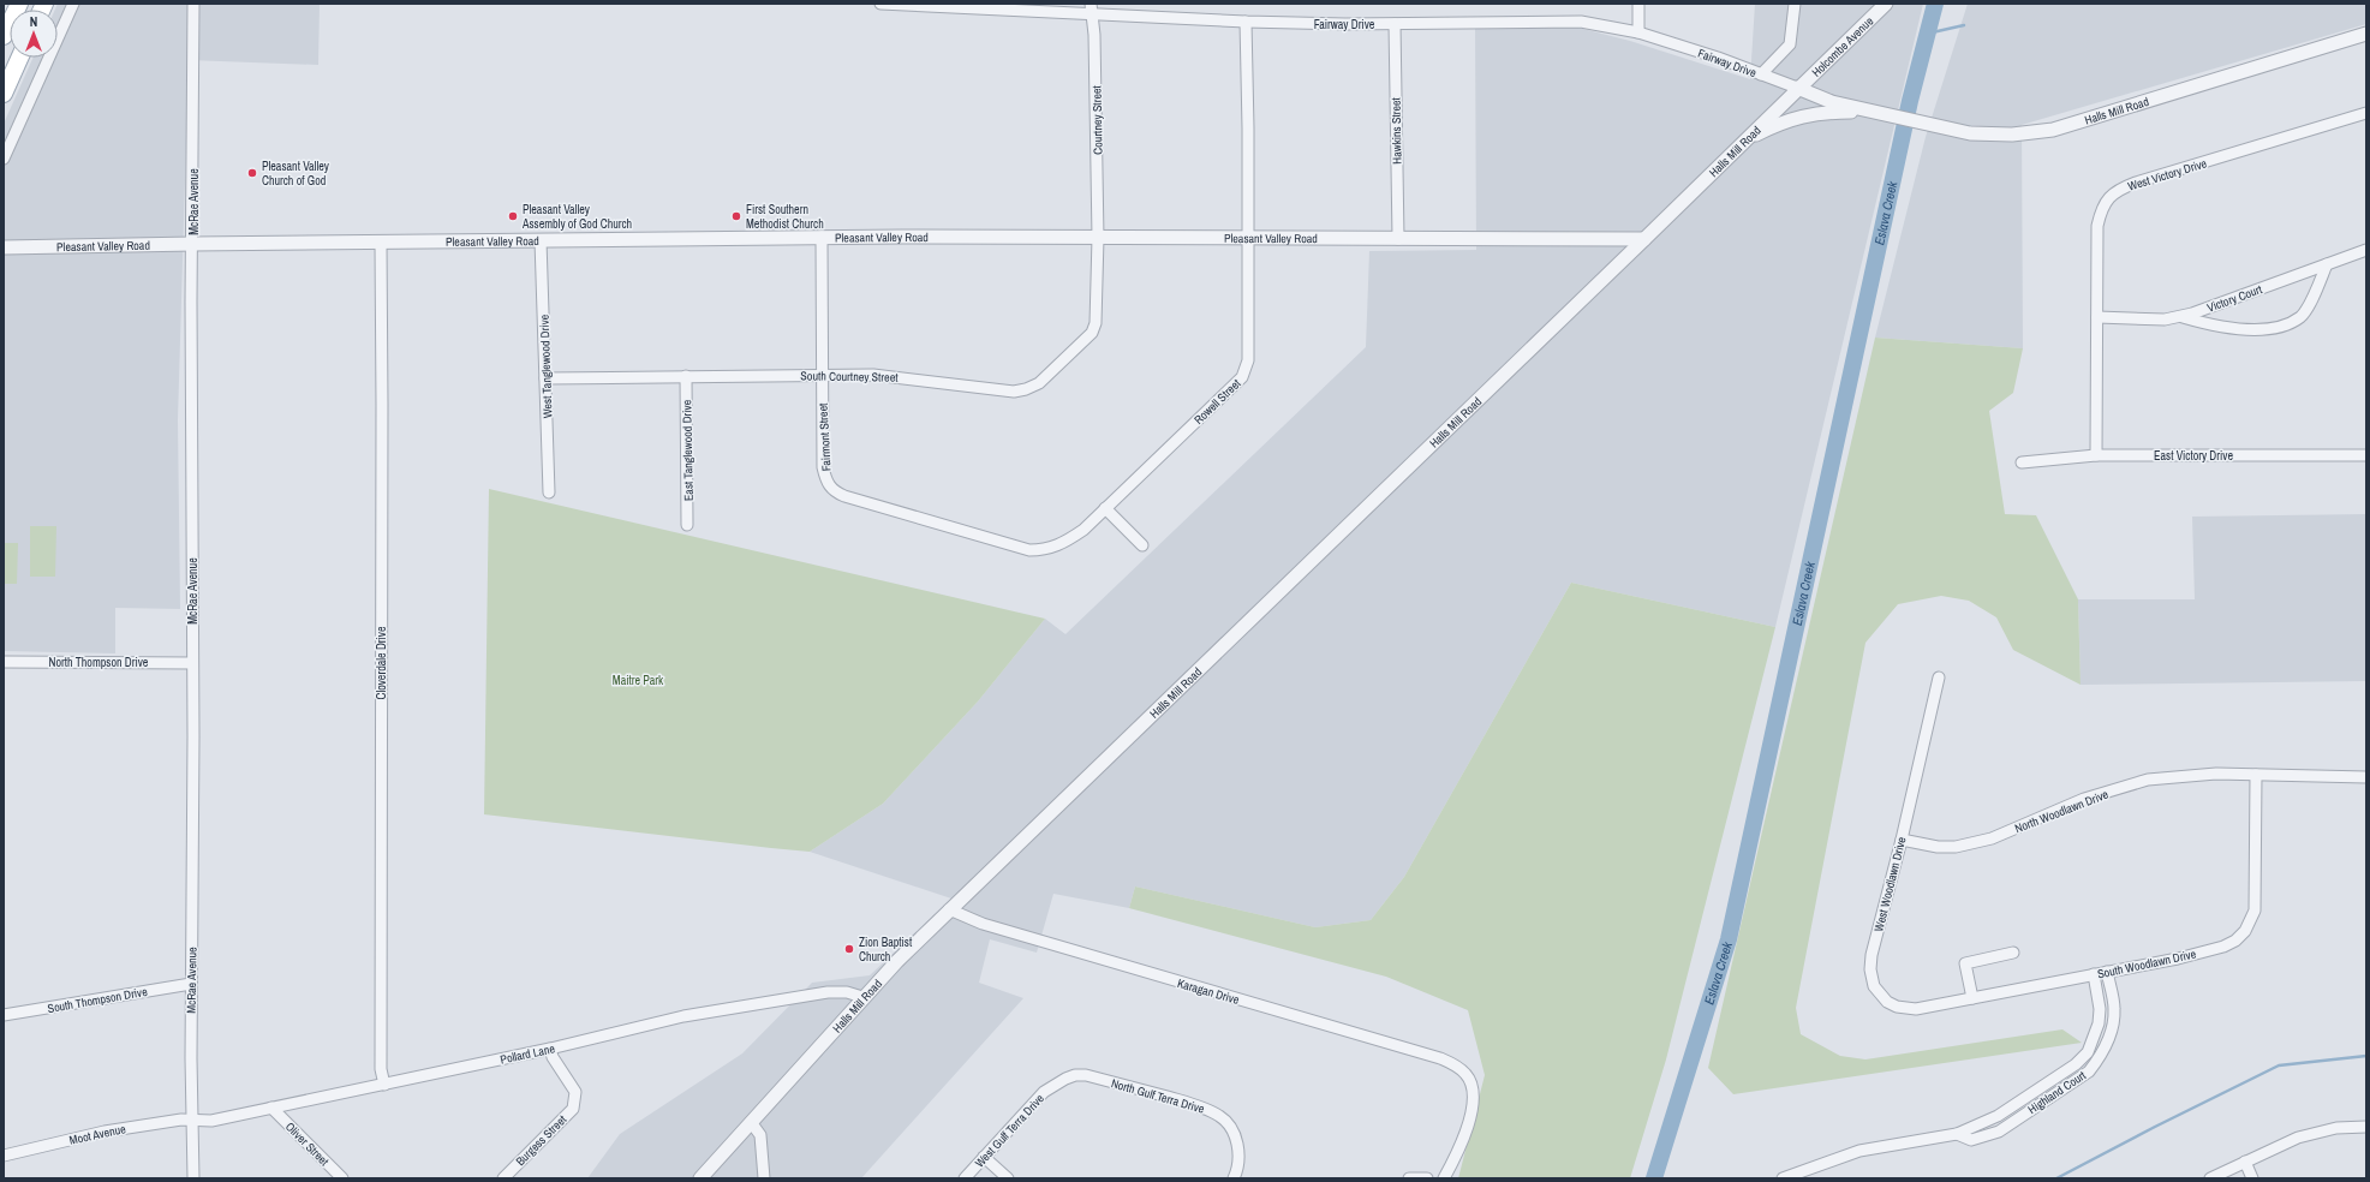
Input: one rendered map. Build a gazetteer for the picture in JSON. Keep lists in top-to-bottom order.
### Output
{
  "streets": {
    "street": [
      "Fairway Drive",
      "Holcombe Avenue",
      "Halls Mill Road",
      "Courtney Street",
      "Hawkins Street",
      "West Victory Drive",
      "McRae Avenue",
      "Pleasant Valley Road",
      "Victory Court",
      "West Tanglewood Drive",
      "South Courtney Street",
      "Rowell Street",
      "Fairmont Street",
      "East Tanglewood Drive",
      "East Victory Drive",
      "North Thompson Drive",
      "Cloverdale Drive",
      "North Woodlawn Drive",
      "West Woodlawn Drive",
      "South Woodlawn Drive",
      "Karagan Drive",
      "South Thompson Drive",
      "Pollard Lane",
      "Highland Court",
      "North Gulf Terra Drive",
      "West Gulf Terra Drive",
      "Moot Avenue",
      "Burgess Street",
      "Oliver Street"
    ]
  },
  "crossings": [
    ["Fairway Drive", "Holcombe Avenue"],
    ["Fairway Drive", "Halls Mill Road"],
    ["Fairway Drive", "Courtney Street"],
    ["Fairway Drive", "Hawkins Street"],
    ["Fairway Drive", "Rowell Street"],
    ["Holcombe Avenue", "Halls Mill Road"],
    ["Halls Mill Road", "Pleasant Valley Road"],
    ["Halls Mill Road", "Karagan Drive"],
    ["Halls Mill Road", "Pollard Lane"],
    ["Courtney Street", "Pleasant Valley Road"],
    ["Courtney Street", "South Courtney Street"],
    ["Hawkins Street", "Pleasant Valley Road"],
    ["West Victory Drive", "Victory Court"],
    ["West Victory Drive", "East Victory Drive"],
    ["McRae Avenue", "Pleasant Valley Road"],
    ["McRae Avenue", "North Thompson Drive"],
    ["McRae Avenue", "South Thompson Drive"],
    ["McRae Avenue", "Pollard Lane"],
    ["McRae Avenue", "Moot Avenue"],
    ["Pleasant Valley Road", "West Tanglewood Drive"],
    ["Pleasant Valley Road", "South Courtney Street"],
    ["Pleasant Valley Road", "Rowell Street"],
    ["Pleasant Valley Road", "Fairmont Street"],
    ["Pleasant Valley Road", "Cloverdale Drive"],
    ["West Tanglewood Drive", "South Courtney Street"],
    ["South Courtney Street", "Fairmont Street"],
    ["South Courtney Street", "East Tanglewood Drive"],
    ["Rowell Street", "Fairmont Street"],
    ["Cloverdale Drive", "Pollard Lane"],
    ["North Woodlawn Drive", "West Woodlawn Drive"],
    ["North Woodlawn Drive", "South Woodlawn Drive"],
    ["West Woodlawn Drive", "South Woodlawn Drive"],
    ["South Woodlawn Drive", "Highland Court"],
    ["Pollard Lane", "Moot Avenue"],
    ["Pollard Lane", "Burgess Street"],
    ["Pollard Lane", "Oliver Street"],
    ["North Gulf Terra Drive", "West Gulf Terra Drive"]
  ],
  "water": ["Eslava Creek"],
  "parks": ["Maitre Park"],
  "places": [
    "Pleasant Valley Church of God",
    "Pleasant Valley Assembly of God Church",
    "First Southern Methodist Church",
    "Zion Baptist Church"
  ],
  "north": "top"
}
